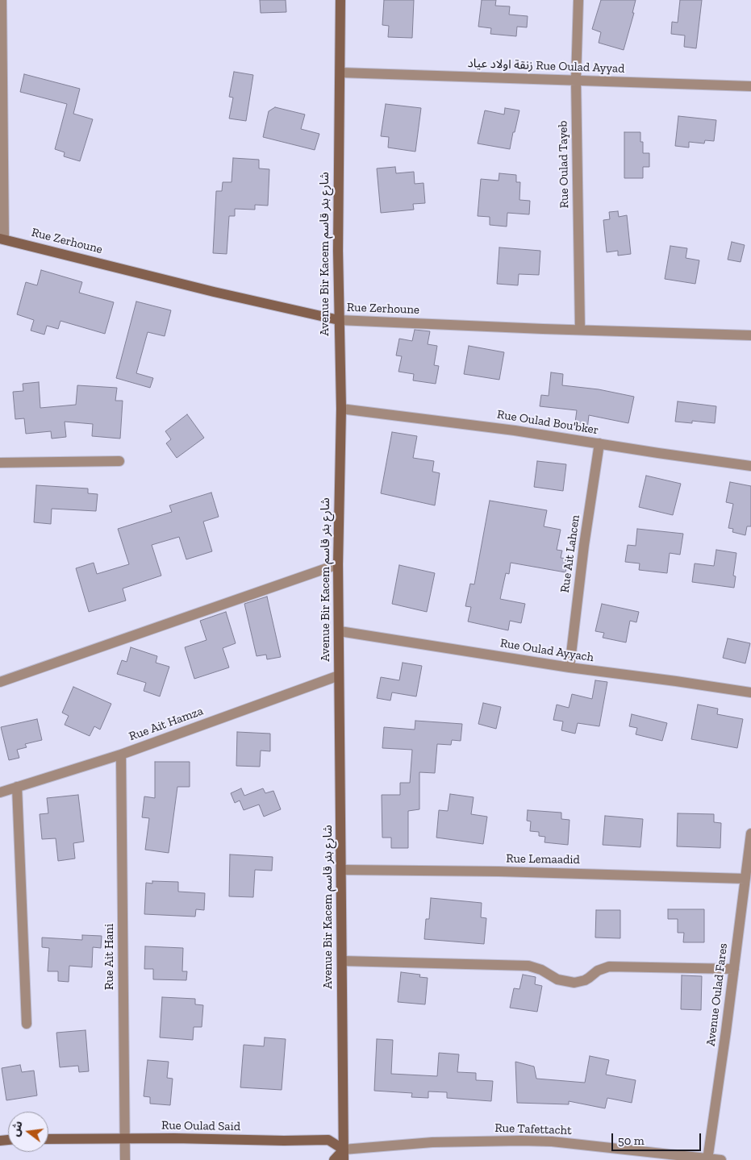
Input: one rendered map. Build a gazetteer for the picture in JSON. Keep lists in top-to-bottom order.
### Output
{
  "streets": {
    "street": [
      "زنقة اولاد عياد Rue Oulad Ayyad",
      "Rue Oulad Tayeb",
      "Rue Zerhoune",
      "Avenue Bir Kacem شارع بئر قاسم",
      "Rue Oulad Bou'bker",
      "Rue Ait Lahcen",
      "Rue Oulad Ayyach",
      "Rue Ait Hamza",
      "Rue Lemaadid",
      "Rue Ait Hani",
      "Avenue Oulad Fares",
      "Rue Oulad Said",
      "Rue Tafettacht"
    ]
  },
  "crossings": [
    ["زنقة اولاد عياد Rue Oulad Ayyad", "Rue Oulad Tayeb"],
    ["زنقة اولاد عياد Rue Oulad Ayyad", "Avenue Bir Kacem شارع بئر قاسم"],
    ["Rue Oulad Tayeb", "Rue Zerhoune"],
    ["Rue Zerhoune", "Avenue Bir Kacem شارع بئر قاسم"],
    ["Avenue Bir Kacem شارع بئر قاسم", "Rue Oulad Bou'bker"],
    ["Avenue Bir Kacem شارع بئر قاسم", "Rue Oulad Ayyach"],
    ["Avenue Bir Kacem شارع بئر قاسم", "Rue Ait Hamza"],
    ["Avenue Bir Kacem شارع بئر قاسم", "Rue Lemaadid"],
    ["Avenue Bir Kacem شارع بئر قاسم", "Rue Oulad Said"],
    ["Avenue Bir Kacem شارع بئر قاسم", "Rue Tafettacht"],
    ["Rue Oulad Bou'bker", "Rue Ait Lahcen"],
    ["Rue Ait Lahcen", "Rue Oulad Ayyach"],
    ["Rue Ait Hamza", "Rue Ait Hani"],
    ["Rue Lemaadid", "Avenue Oulad Fares"],
    ["Rue Ait Hani", "Rue Oulad Said"],
    ["Avenue Oulad Fares", "Rue Tafettacht"],
    ["Rue Oulad Said", "Rue Tafettacht"]
  ],
  "scale_bar": "50 m",
  "north": "left"
}
